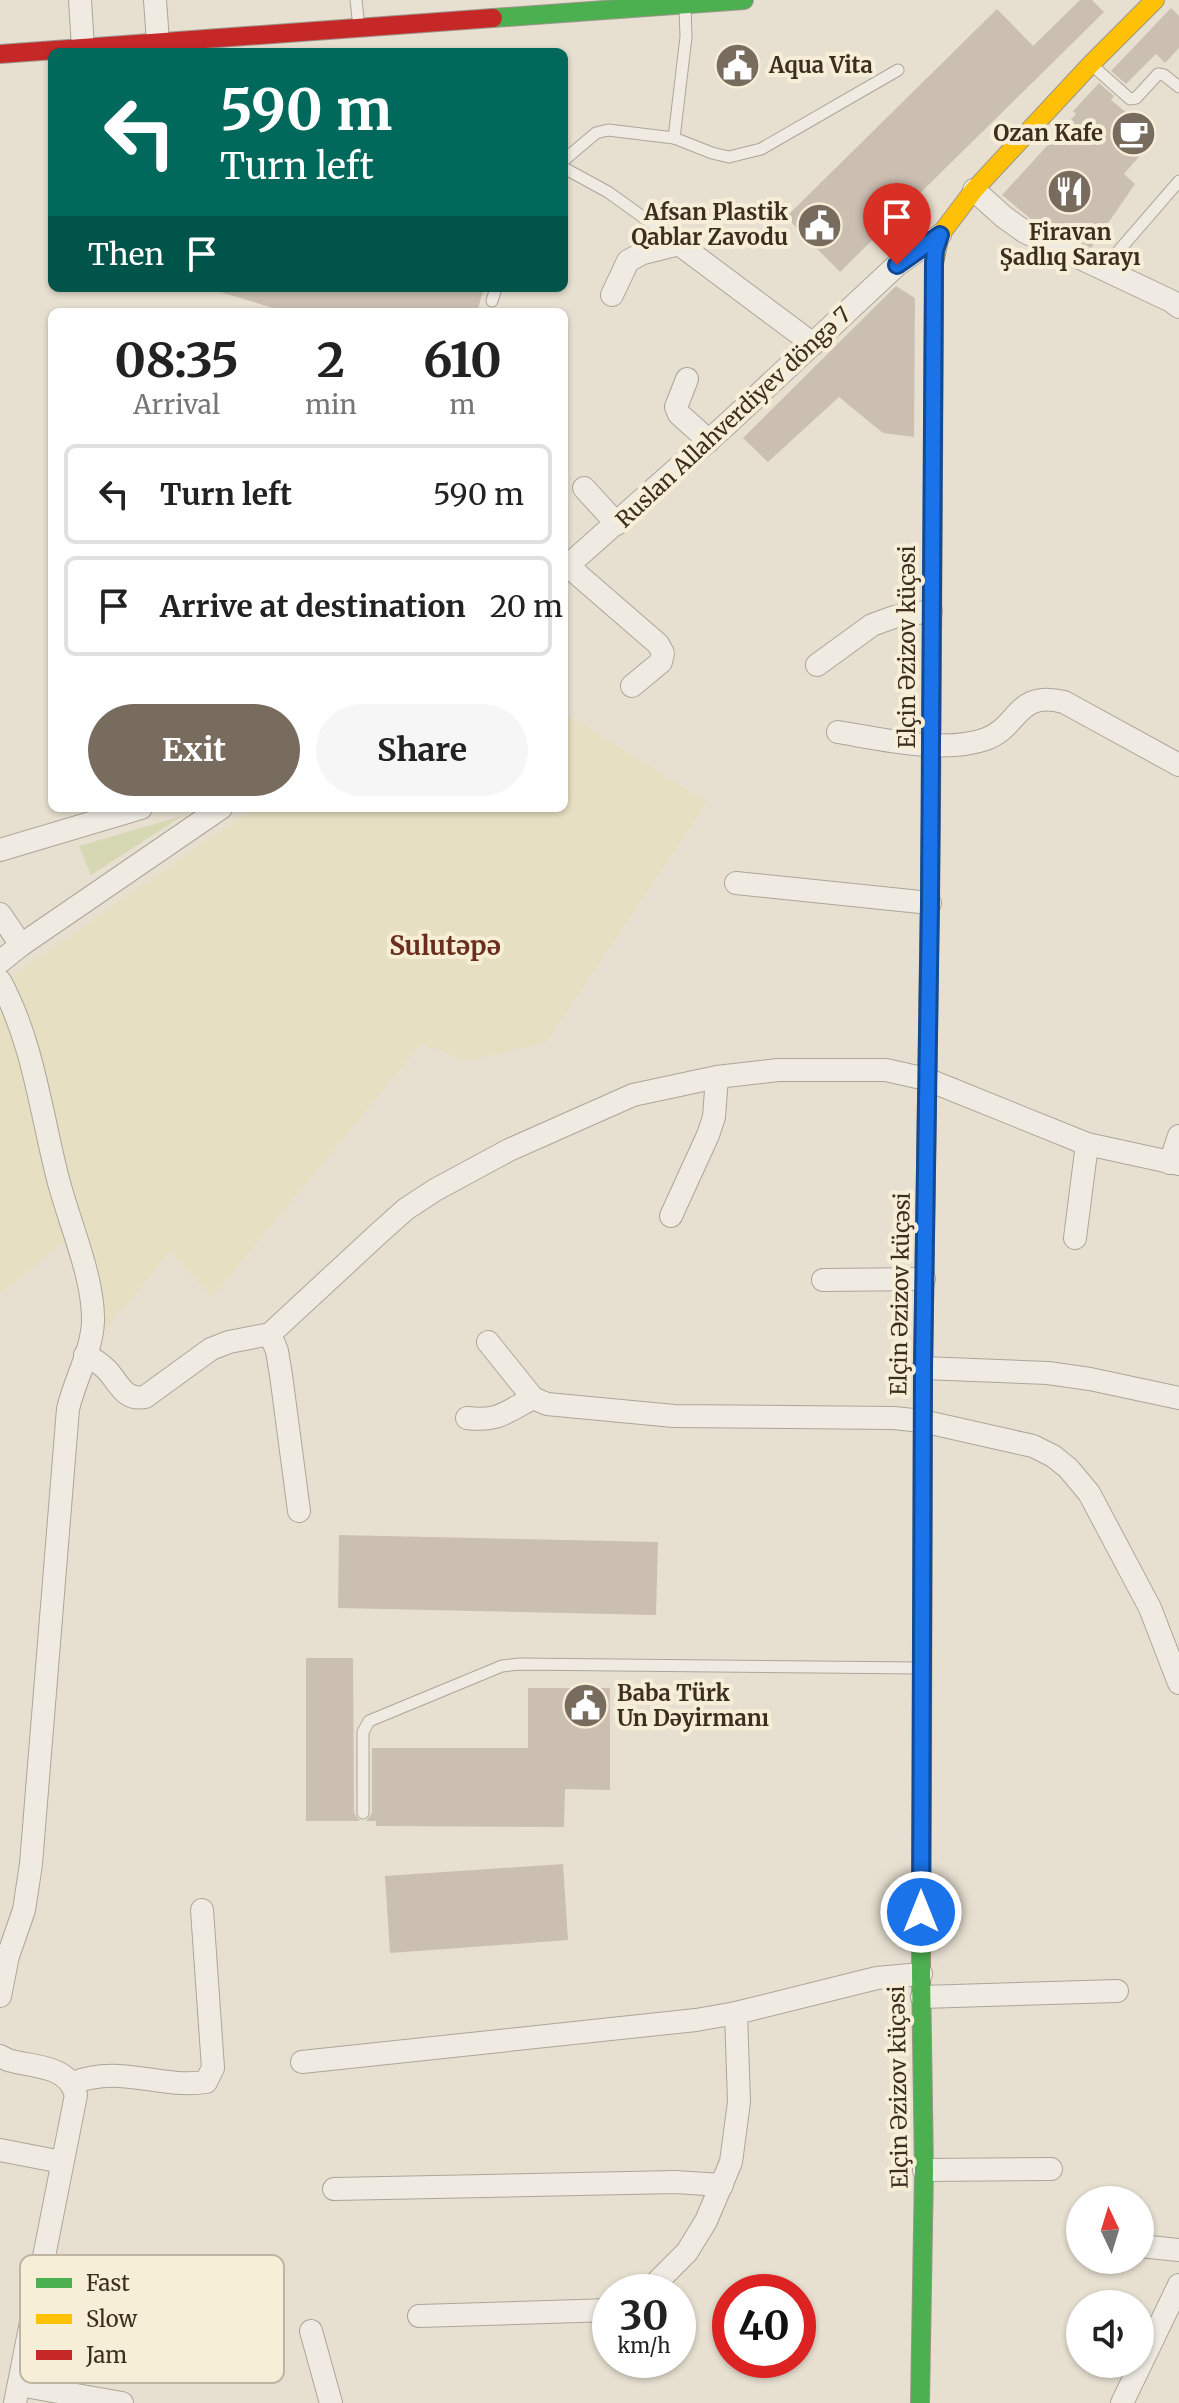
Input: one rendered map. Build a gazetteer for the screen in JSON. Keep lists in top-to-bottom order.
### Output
{
  "streets": {
    "street": ["Ruslan Allahverdiyev döngə 7", "Elçin Əzizov küçəsi"]
  },
  "crossings": [
    ["Ruslan Allahverdiyev döngə 7", "Elçin Əzizov küçəsi"]
  ],
  "districts": ["Sulutəpə"],
  "places": {
    "public building": ["Aqua Vita", "Afsan Plastik Qablar Zavodu", "Baba Türk Un Dəyirmanı"],
    "cafe": ["Ozan Kafe"],
    "restaurant": ["Firavan Şadlıq Sarayı"]
  },
  "legend": ["Fast", "Slow", "Jam"],
  "north": "top",
  "page": {
    "turn": ["590 m", "Turn left"],
    "then": "Then",
    "eta": [
      "08:35",
      "Arrival",
      "2",
      "min",
      "610",
      "m"
    ],
    "list": [
      {
        "name": "Turn left",
        "value": "590 m"
      },
      {
        "name": "Arrive at destination",
        "value": "20 m"
      }
    ],
    "buttons": ["Exit", "Share"],
    "speed": "30 km/h",
    "limit": "40"
  }
}
